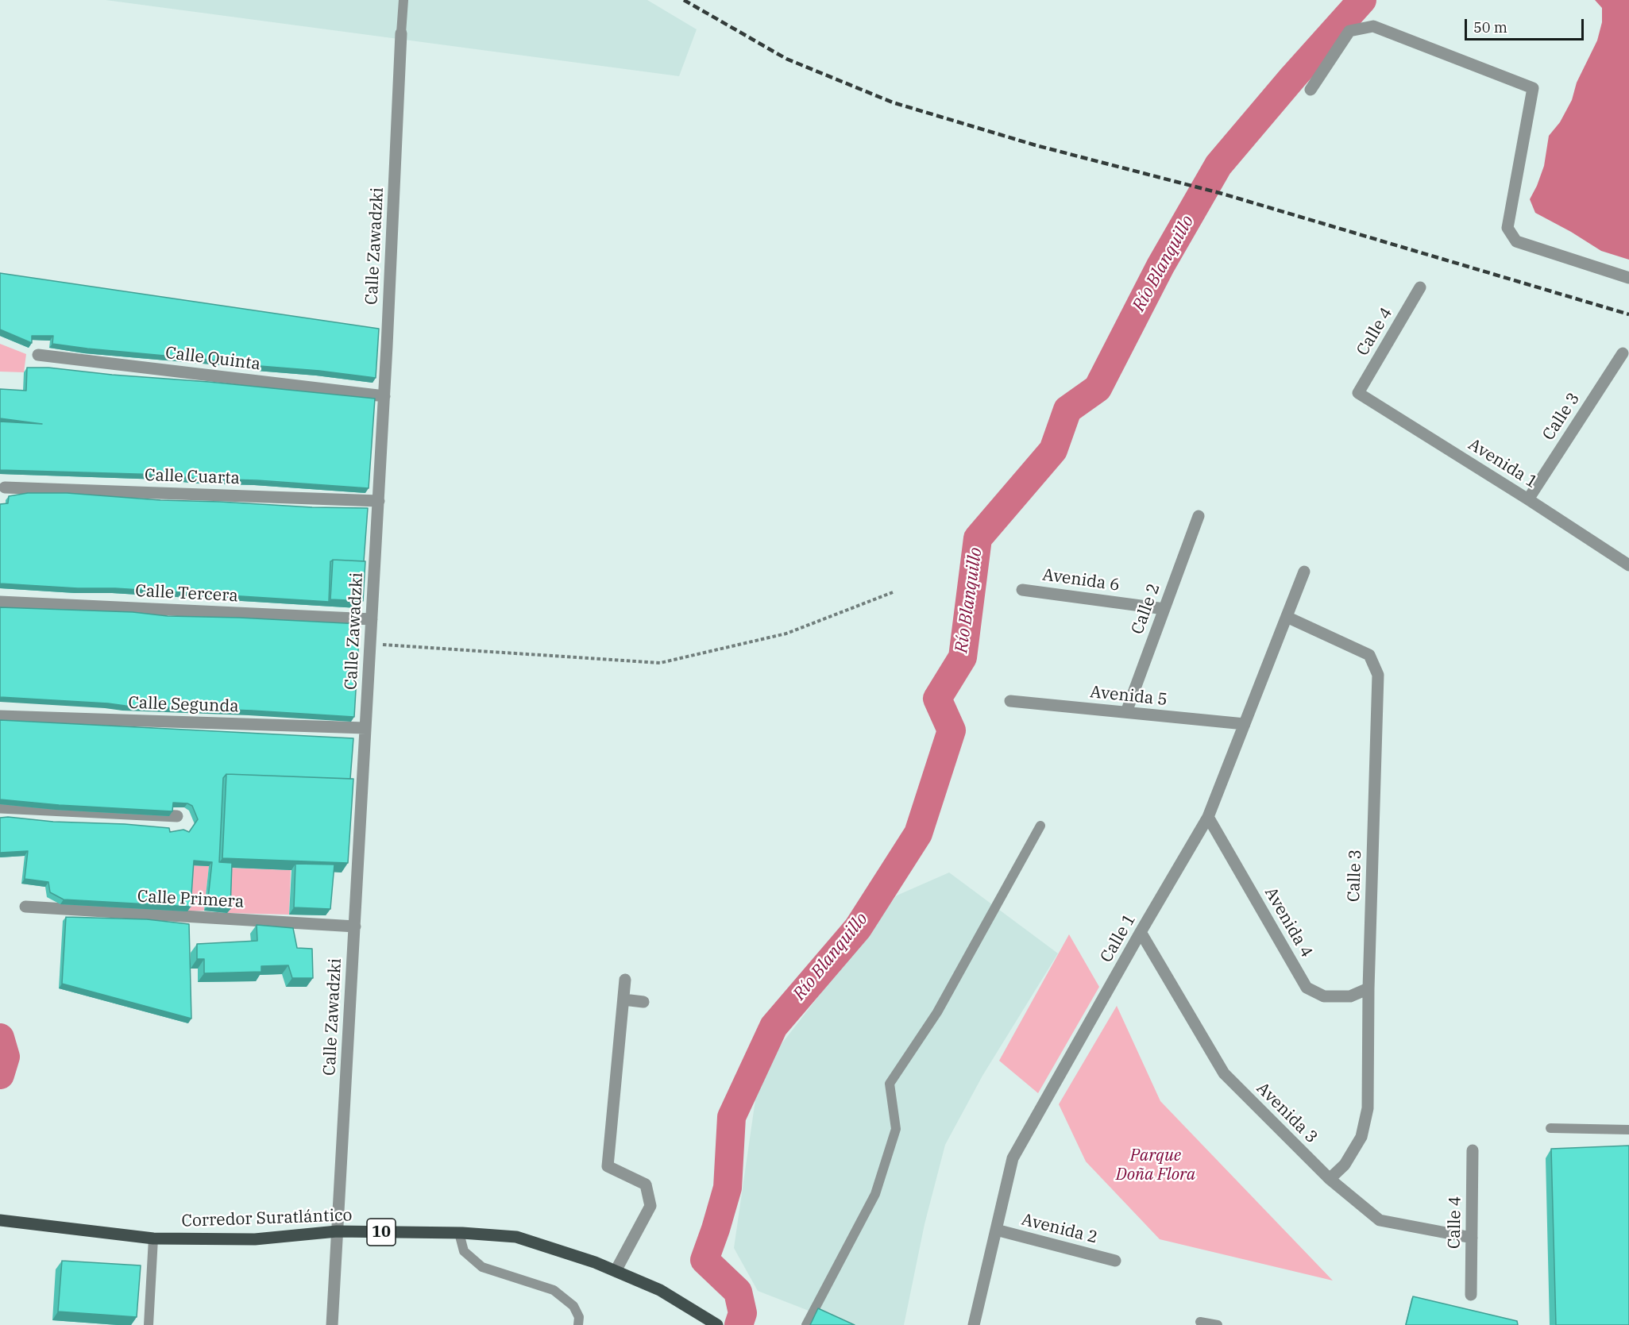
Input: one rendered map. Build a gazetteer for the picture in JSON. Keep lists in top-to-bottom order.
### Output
{
  "streets": {
    "main road": ["Corredor Suratlántico", "10"],
    "street": [
      "Calle Zawadzki",
      "Calle 4",
      "Calle Quinta",
      "Calle 3",
      "Avenida 1",
      "Calle Cuarta",
      "Avenida 6",
      "Calle Tercera",
      "Calle 2",
      "Avenida 5",
      "Calle Segunda",
      "Calle Primera",
      "Avenida 4",
      "Calle 1",
      "Avenida 3",
      "Avenida 2"
    ]
  },
  "crossings": [
    ["Calle Zawadzki", "Calle Quinta"],
    ["Calle Zawadzki", "Calle Cuarta"],
    ["Calle Zawadzki", "Calle Tercera"],
    ["Calle Zawadzki", "Calle Segunda"],
    ["Calle Zawadzki", "Calle Primera"],
    ["Calle Zawadzki", "Corredor Suratlántico"],
    ["Calle 4", "Avenida 1"],
    ["Calle 4", "Avenida 3"],
    ["Calle 3", "Avenida 1"],
    ["Calle 3", "Avenida 4"],
    ["Calle 3", "Calle 1"],
    ["Calle 3", "Avenida 3"],
    ["Avenida 6", "Calle 2"],
    ["Calle 2", "Avenida 5"],
    ["Avenida 5", "Calle 1"],
    ["Avenida 4", "Calle 1"],
    ["Calle 1", "Avenida 3"],
    ["Calle 1", "Avenida 2"]
  ],
  "water": ["Río Blanquillo"],
  "parks": ["Parque Doña Flora"],
  "scale_bar": "50 m"
}
